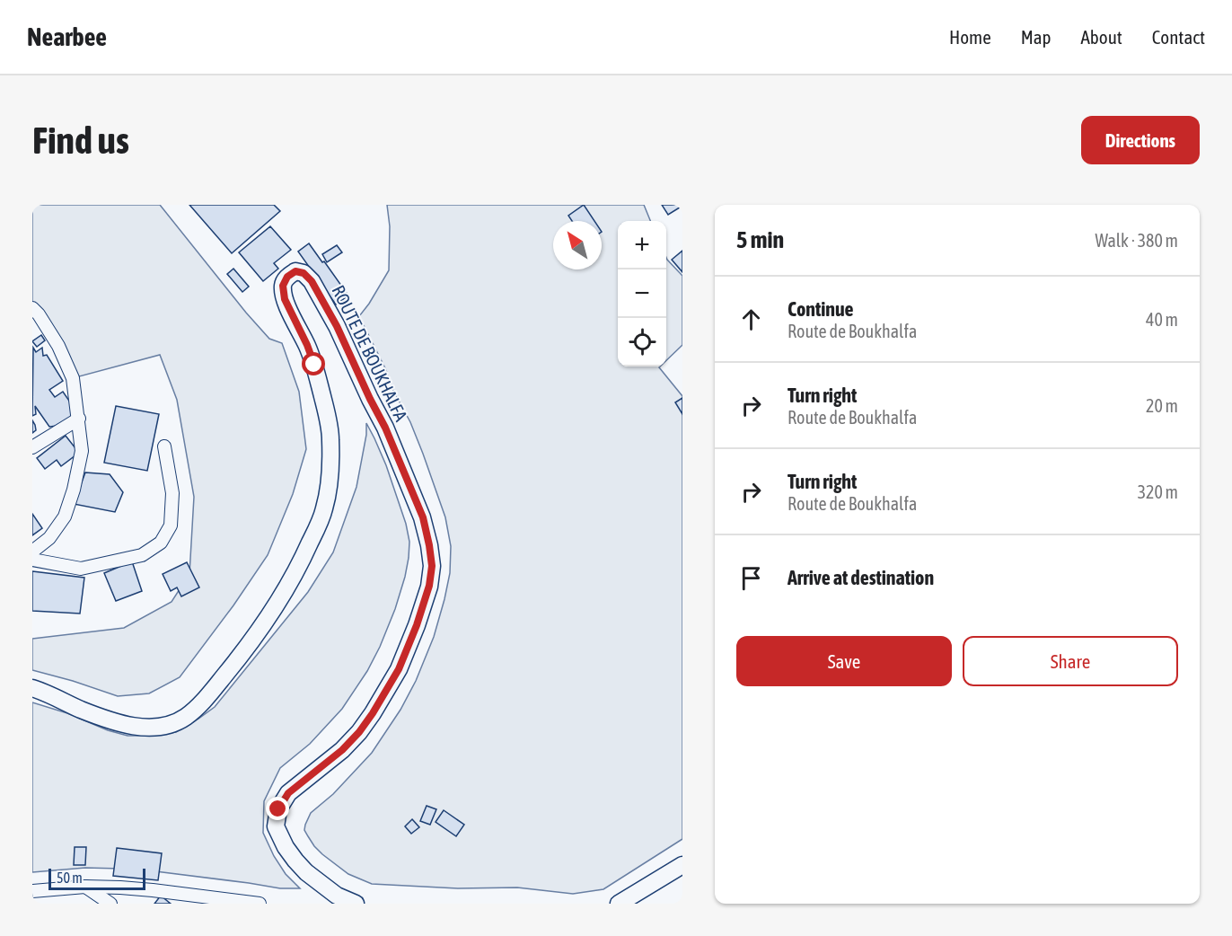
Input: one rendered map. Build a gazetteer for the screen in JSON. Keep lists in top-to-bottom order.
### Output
{
  "streets": {
    "main road": ["ROUTE DE BOUKHALFA"]
  },
  "scale_bar": "50 m",
  "north": "top left",
  "page": {
    "header": "Nearbee",
    "nav": [
      "Home",
      "Map",
      "About",
      "Contact"
    ],
    "buttons": [
      "Directions",
      ["Save", "Share"]
    ],
    "title": "Find us",
    "heading": ["5 min", "Walk · 380 m"],
    "map_buttons": ["+", "−"],
    "list": [
      ["Continue", "Route de Boukhalfa", "40 m"],
      ["Turn right", "Route de Boukhalfa", "20 m"],
      ["Turn right", "Route de Boukhalfa", "320 m"],
      "Arrive at destination"
    ],
    "scale": "50 m"
  }
}
